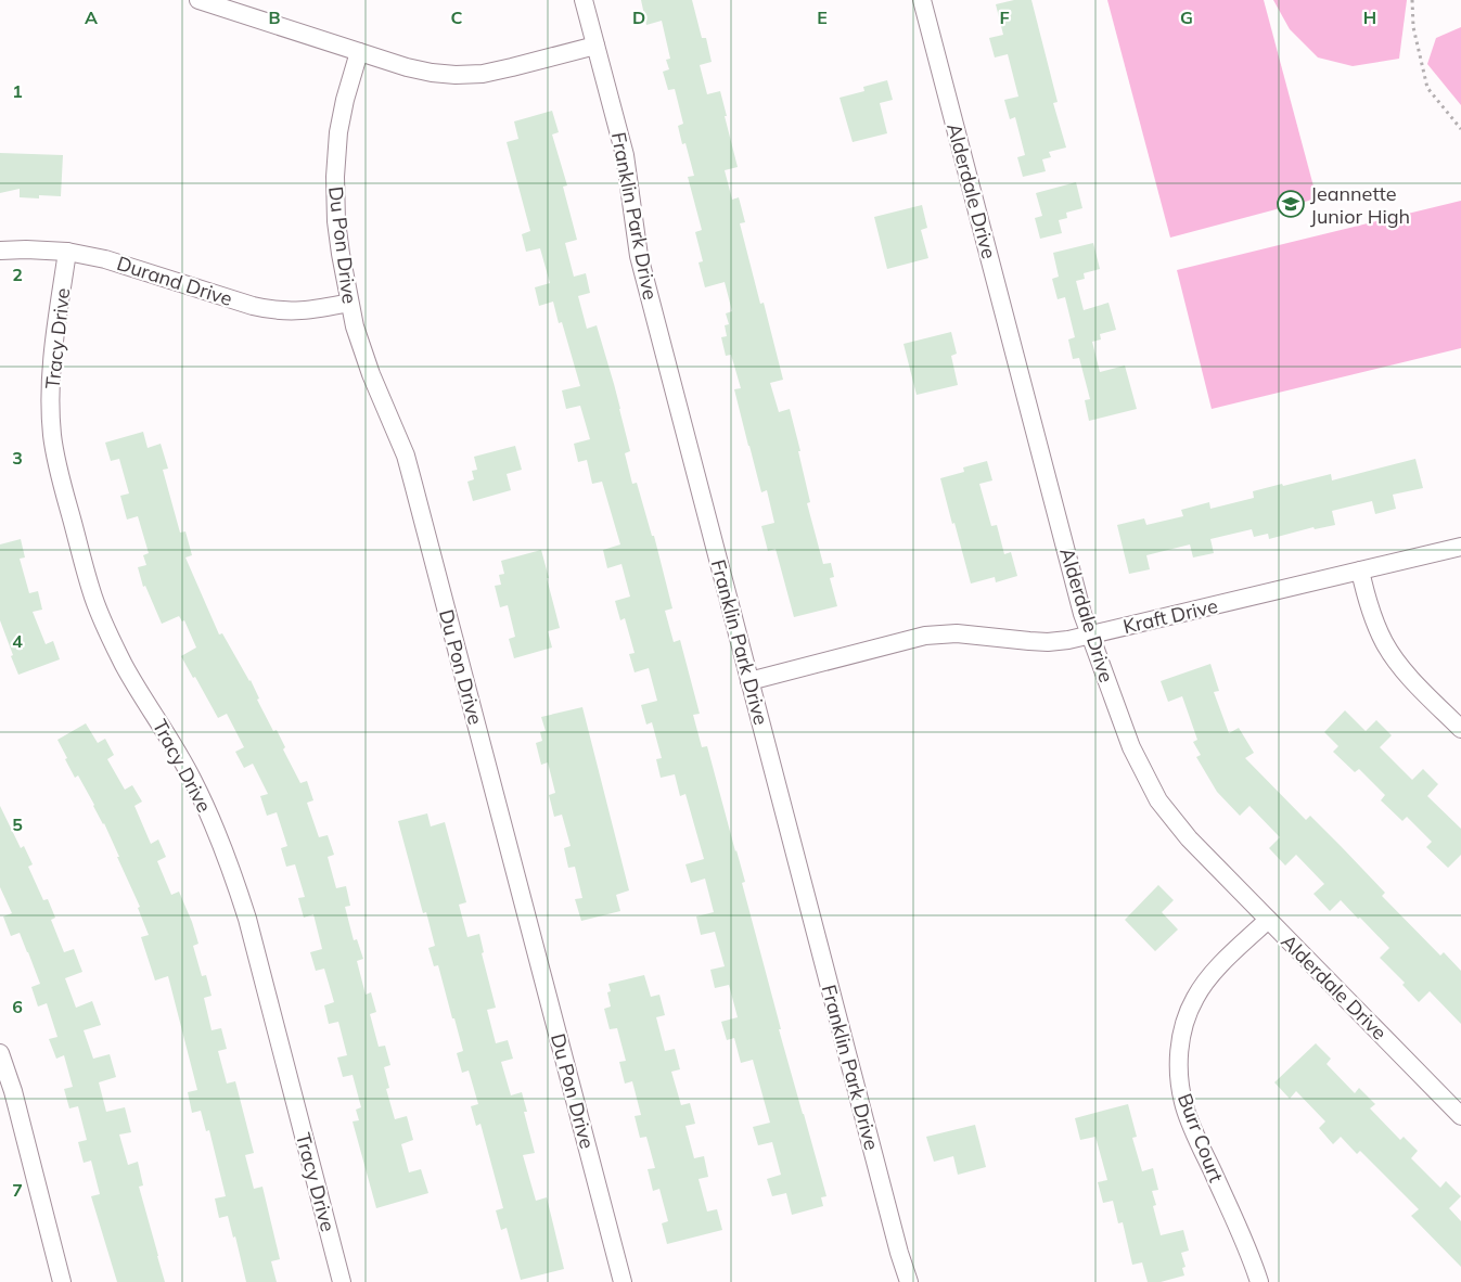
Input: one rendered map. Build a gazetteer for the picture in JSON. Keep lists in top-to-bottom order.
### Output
{
  "streets": {
    "street": [
      "Alderdale Drive",
      "Franklin Park Drive",
      "Du Pon Drive",
      "Durand Drive",
      "Tracy Drive",
      "Kraft Drive",
      "Burr Court"
    ]
  },
  "crossings": [
    ["Alderdale Drive", "Kraft Drive"],
    ["Alderdale Drive", "Burr Court"],
    ["Franklin Park Drive", "Kraft Drive"],
    ["Du Pon Drive", "Durand Drive"],
    ["Durand Drive", "Tracy Drive"]
  ],
  "places": {
    "school or university": ["Jeannette Junior High"]
  },
  "grid": {
    "columns": [
      "A",
      "B",
      "C",
      "D",
      "E",
      "F",
      "G",
      "H"
    ],
    "rows": [
      "1",
      "2",
      "3",
      "4",
      "5",
      "6",
      "7"
    ]
  }
}
